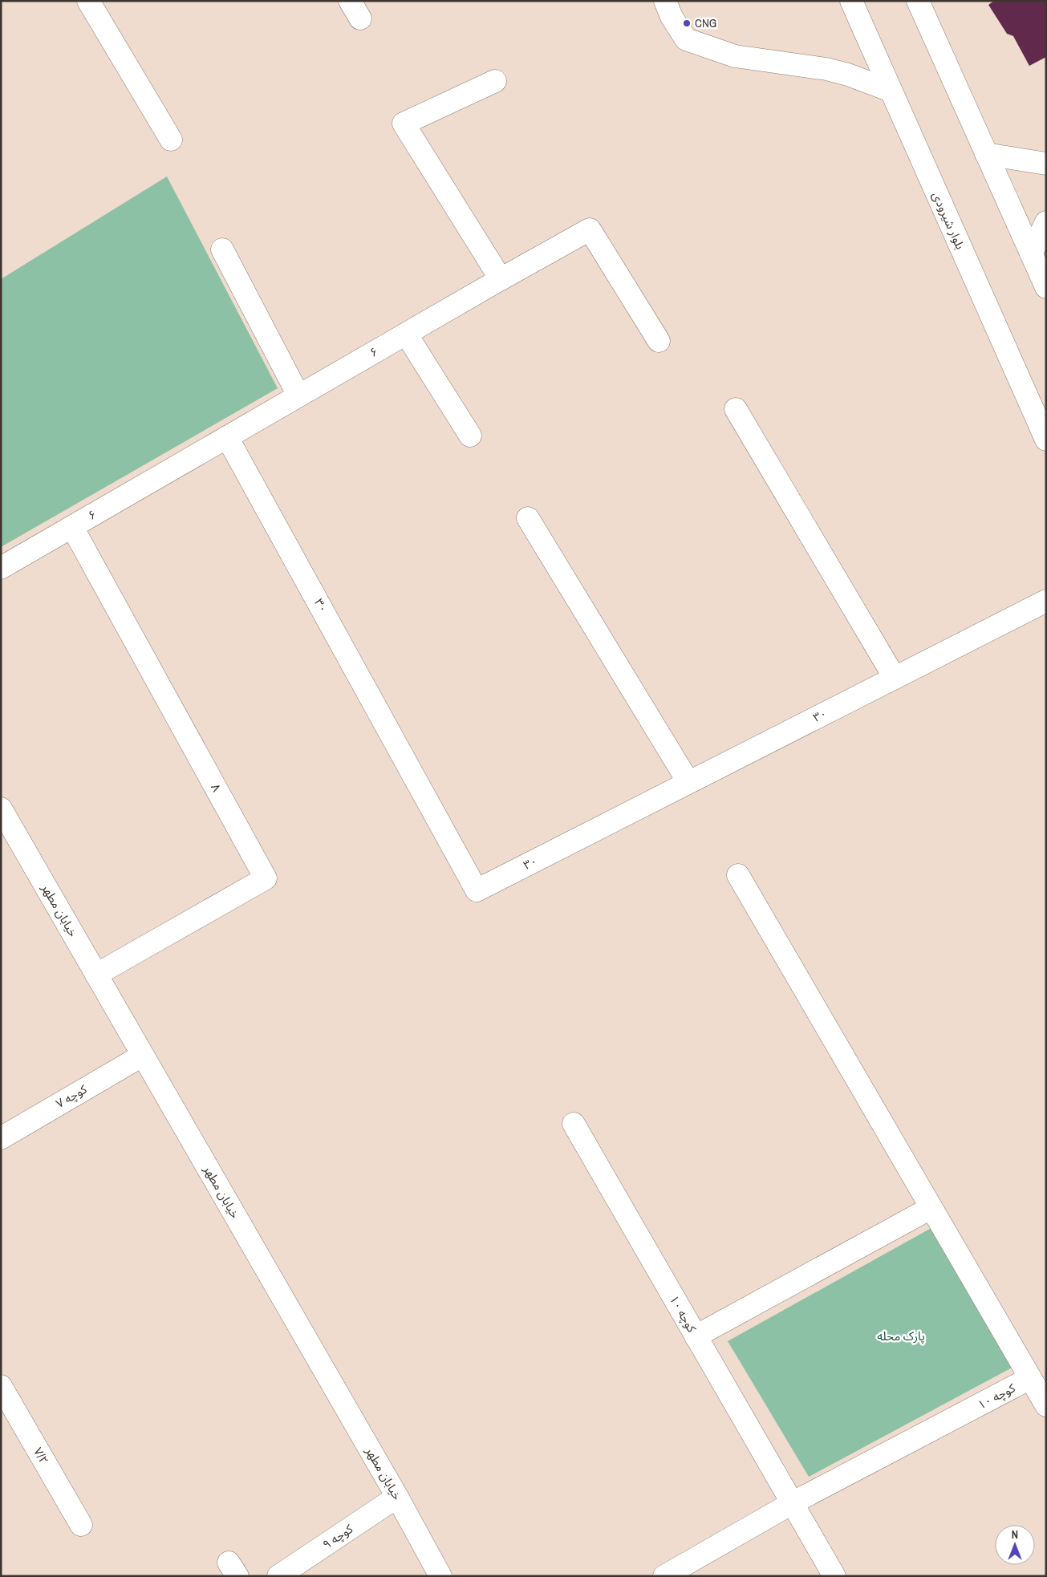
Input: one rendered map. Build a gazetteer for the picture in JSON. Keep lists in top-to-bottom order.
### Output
{
  "streets": {
    "street": [
      "بلوار شیرودی",
      "۶",
      "۳۰",
      "۸",
      "خیابان مطهر",
      "کوچه ۷",
      "کوچه ۱۰",
      "۷/۲",
      "کوچه ۹"
    ]
  },
  "crossings": [
    ["۶", "۳۰"],
    ["۶", "۸"],
    ["۸", "خیابان مطهر"],
    ["خیابان مطهر", "کوچه ۷"],
    ["خیابان مطهر", "کوچه ۹"]
  ],
  "parks": ["پارک محله"],
  "places": ["CNG"],
  "north": "top"
}
